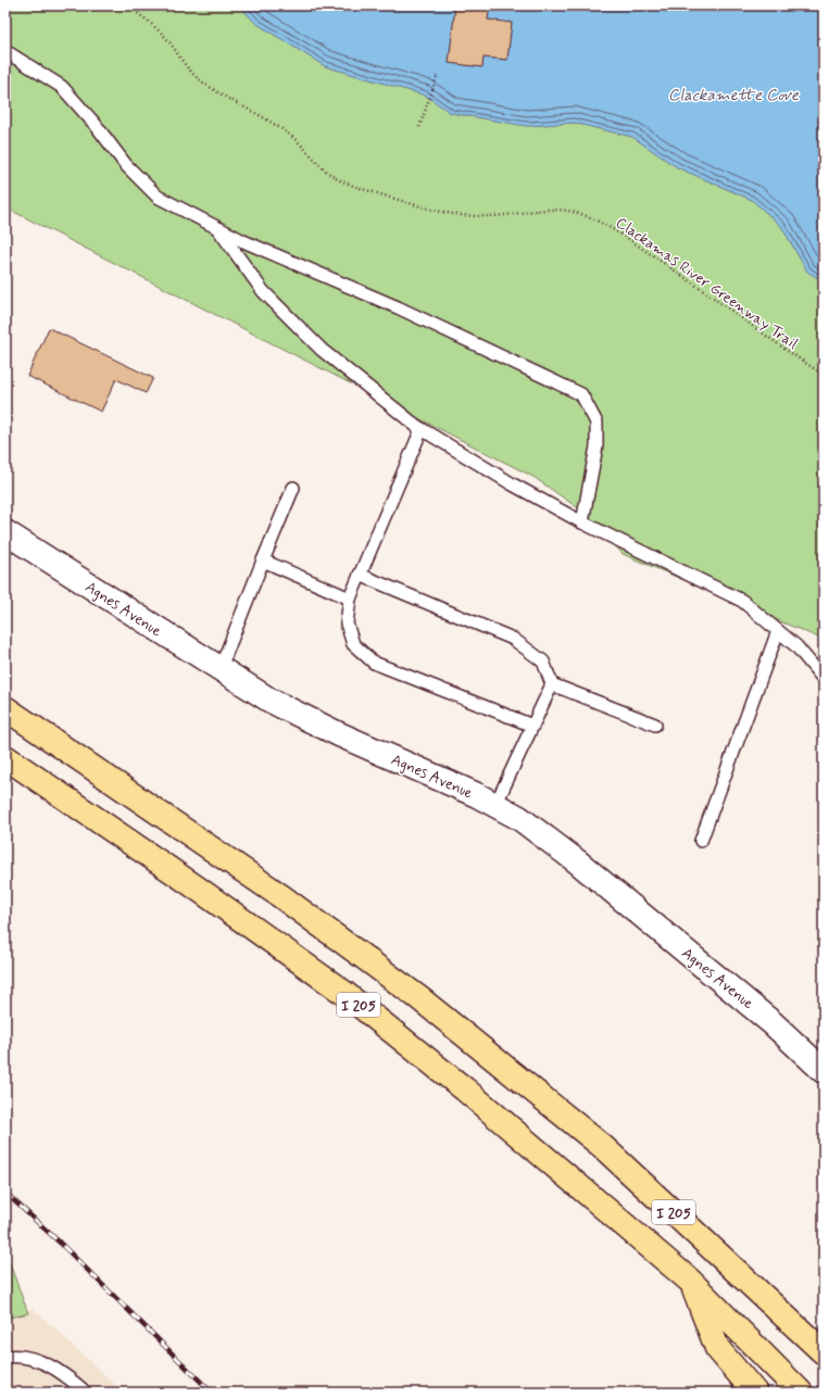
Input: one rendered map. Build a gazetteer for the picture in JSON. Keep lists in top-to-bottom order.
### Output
{
  "streets": {
    "highway": ["I 205"],
    "street": ["Agnes Avenue"],
    "path": ["Clackamas River Greenway Trail"]
  },
  "water": ["Clackamette Cove"]
}
